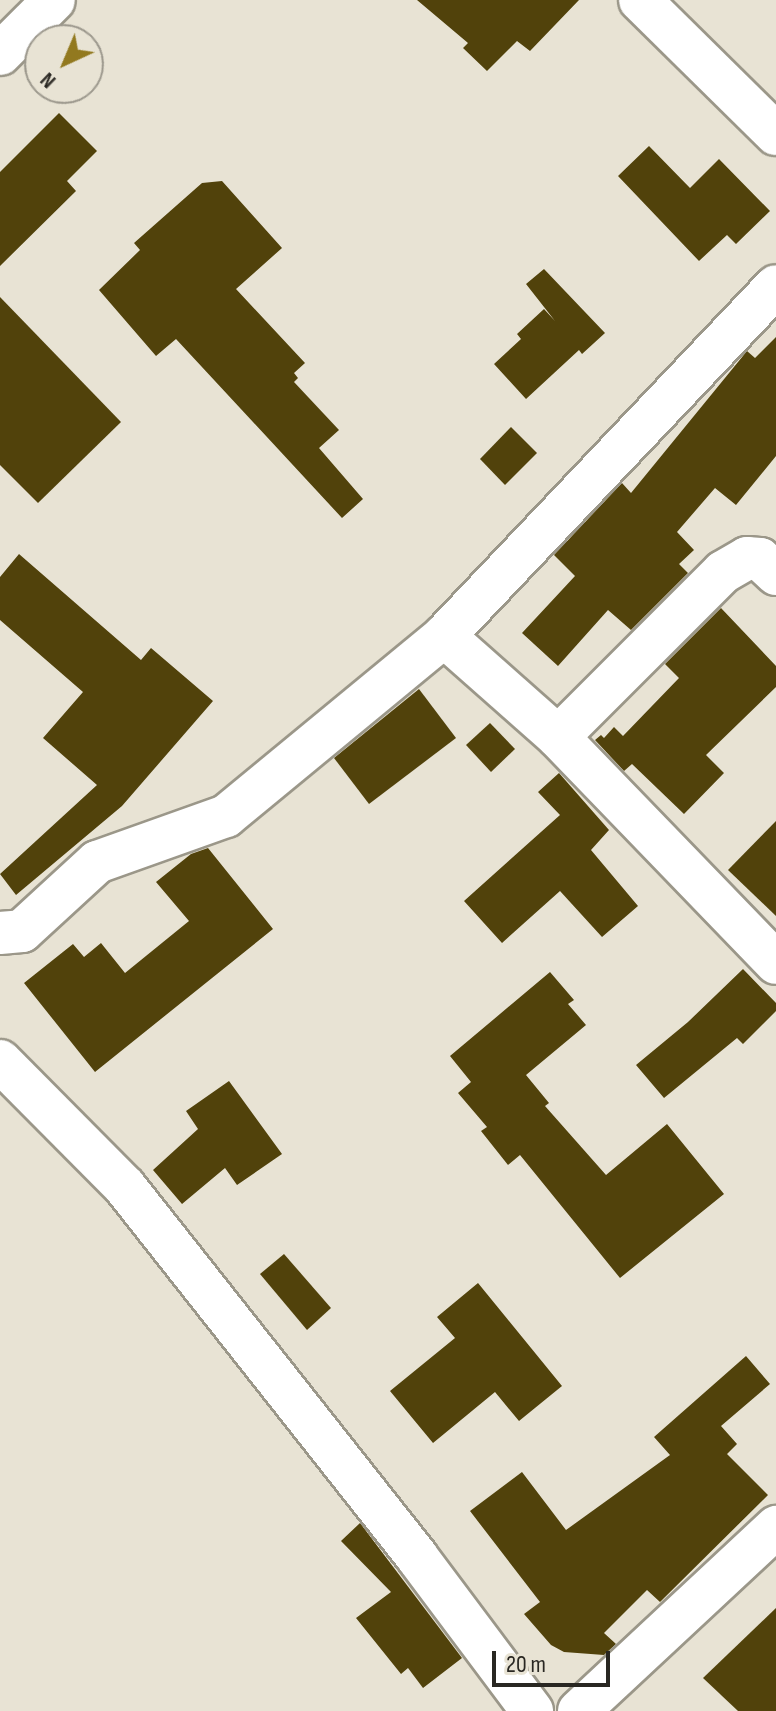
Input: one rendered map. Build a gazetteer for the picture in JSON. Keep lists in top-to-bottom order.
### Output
{
  "scale_bar": "20 m",
  "north": "bottom left"
}
